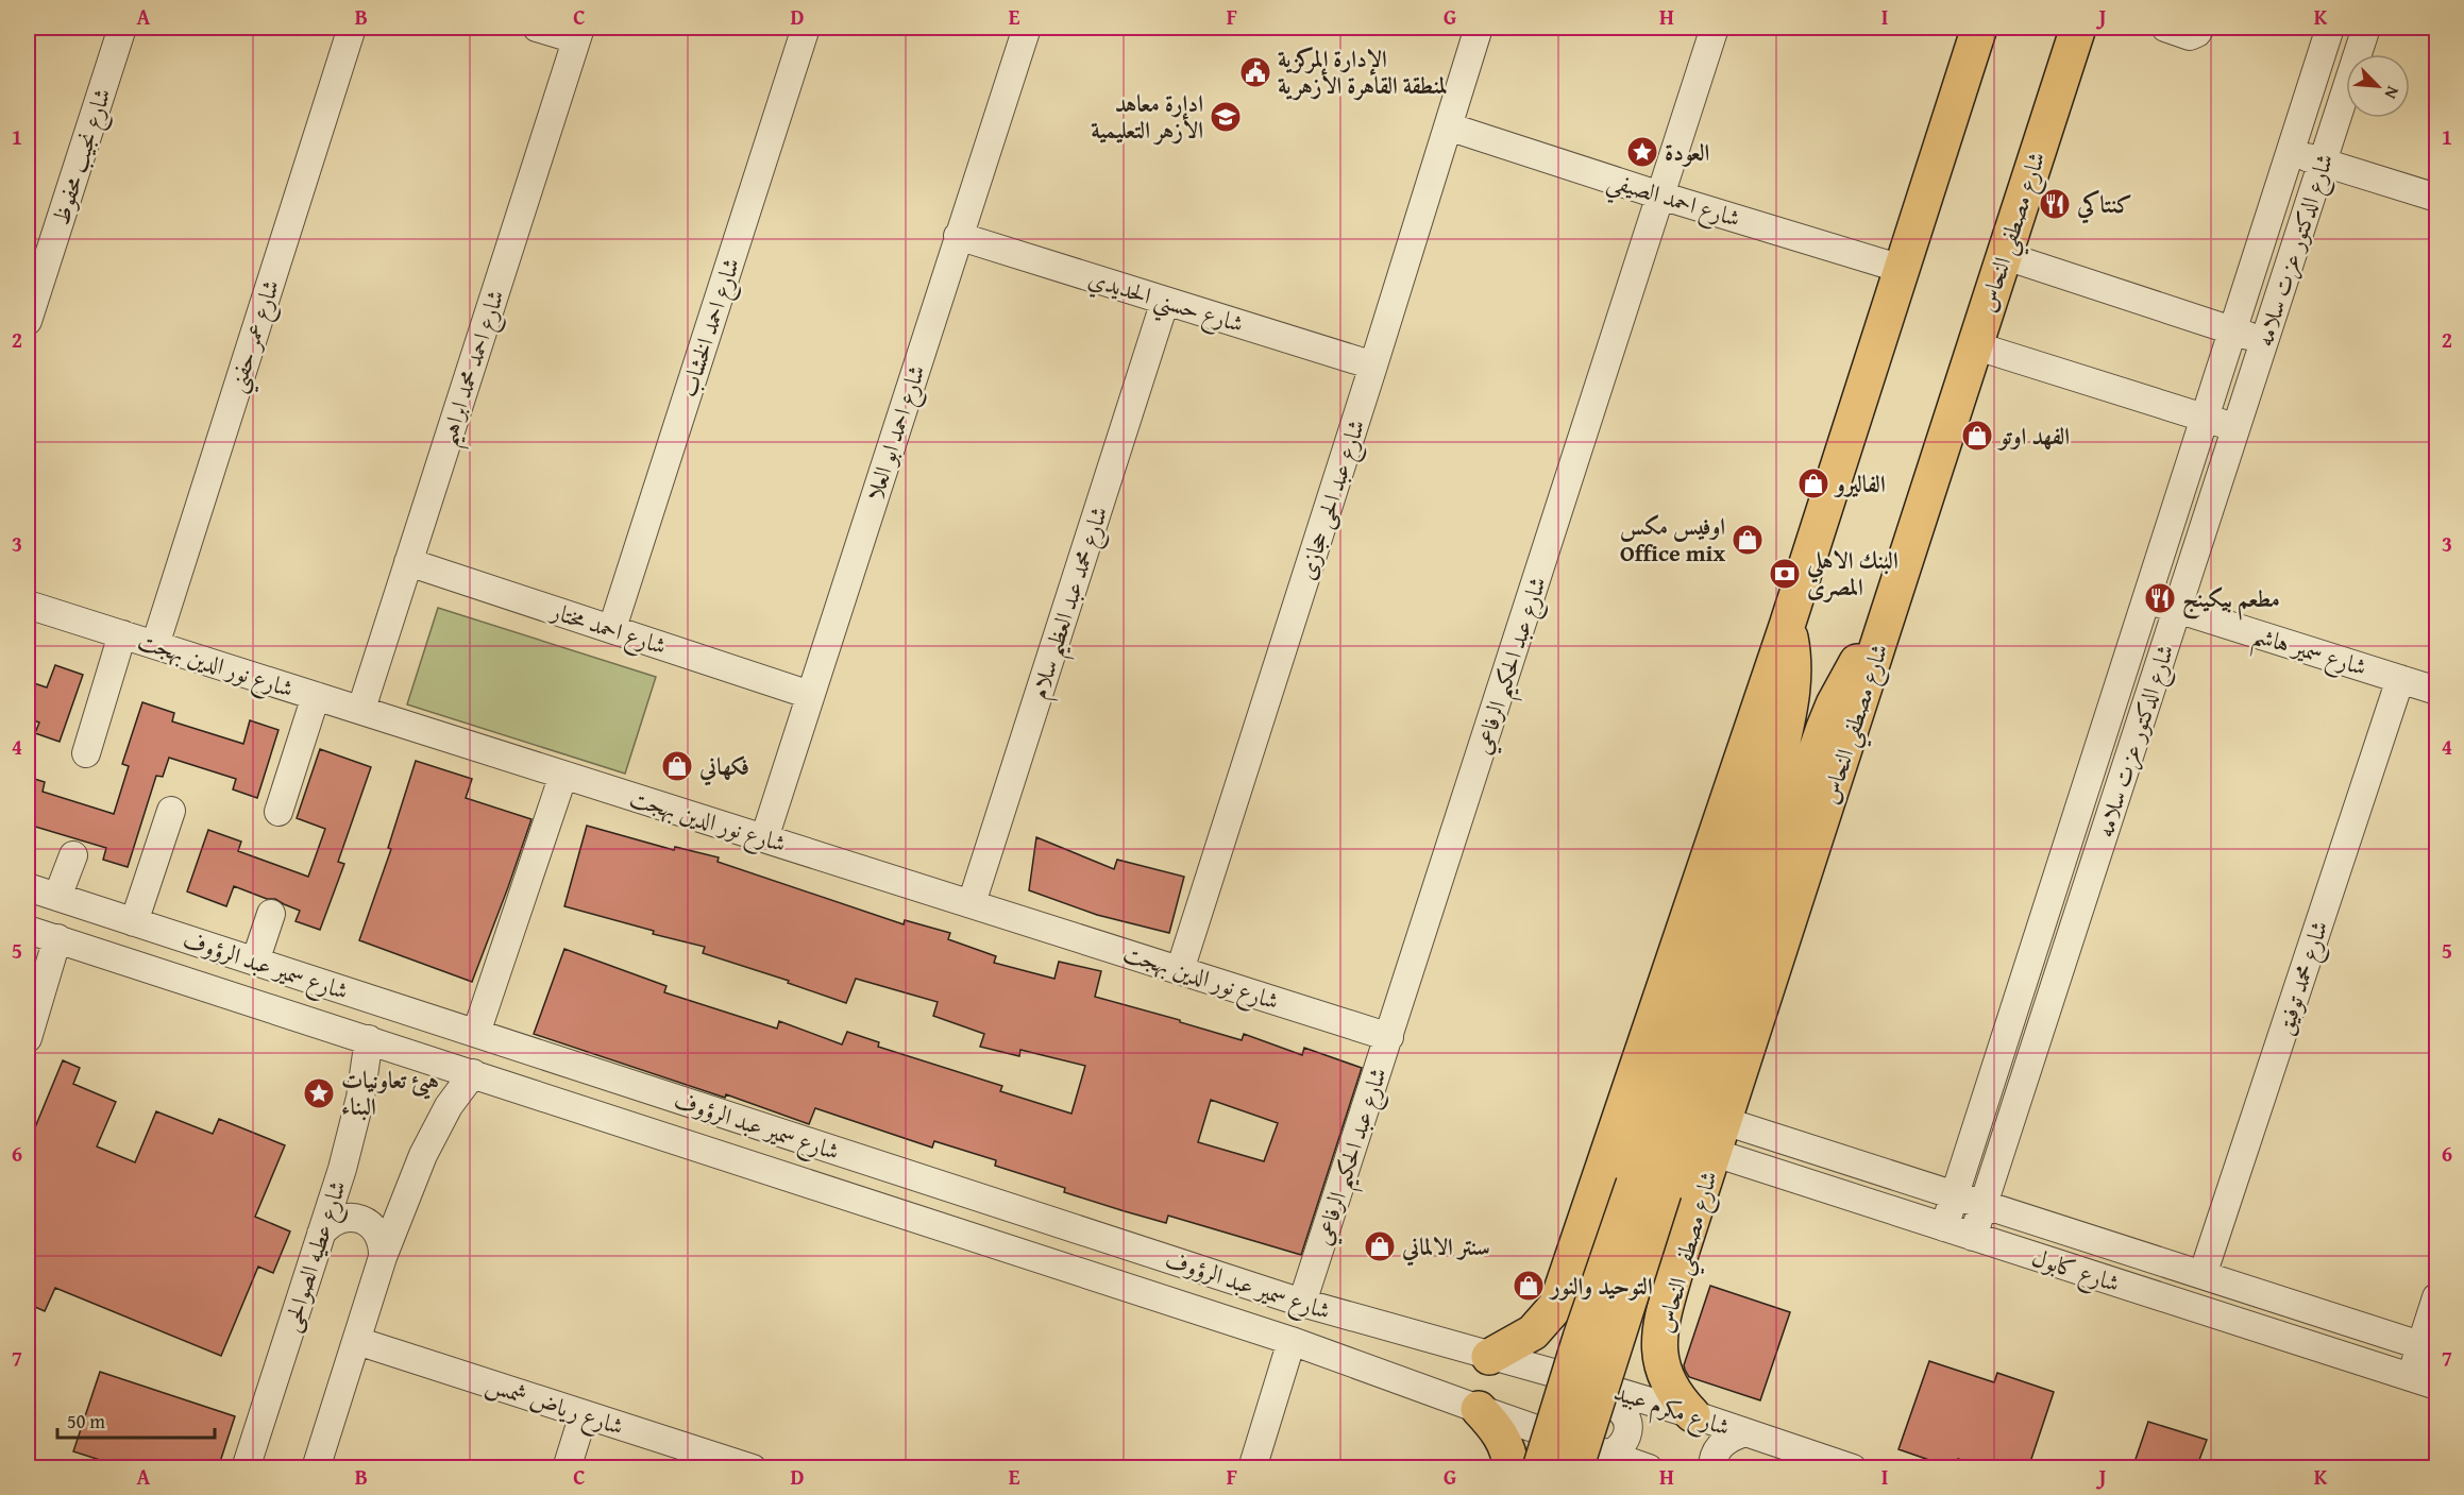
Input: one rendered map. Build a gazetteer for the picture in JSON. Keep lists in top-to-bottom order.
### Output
{
  "streets": {
    "main road": ["شارع مصطفي النحاس"],
    "street": [
      "شارع نجيب محفوظ",
      "شارع احمد الصيفي",
      "شارع الدكتور عزت سلامه",
      "شارع حسني الحديدي",
      "شارع احمد الخشاب",
      "شارع عمر حفني",
      "شارع احمد محمد ابراهيم",
      "شارع احمد ابو العلا",
      "شارع عبد الحى حجازى",
      "شارع محمد عبد العظيم سلام",
      "شارع احمد مختار",
      "شارع سمير هاشم",
      "شارع نور الدين بهجت",
      "شارع عبد الحكيم الرفاعي",
      "شارع سمير عبد الرؤوف",
      "شارع محمد توفيق",
      "شارع عطيه الصوالحى",
      "شارع كابول",
      "شارع رياض شمس",
      "شارع مكرم عبيد"
    ]
  },
  "crossings": [
    ["شارع احمد الصيفي", "شارع عبد الحى حجازى"],
    ["شارع احمد الصيفي", "شارع عبد الحكيم الرفاعي"],
    ["شارع مصطفي النحاس", "شارع كابول"],
    ["شارع مصطفي النحاس", "شارع مكرم عبيد"],
    ["شارع الدكتور عزت سلامه", "شارع سمير هاشم"],
    ["شارع الدكتور عزت سلامه", "شارع كابول"],
    ["شارع حسني الحديدي", "شارع احمد ابو العلا"],
    ["شارع حسني الحديدي", "شارع عبد الحى حجازى"],
    ["شارع حسني الحديدي", "شارع محمد عبد العظيم سلام"],
    ["شارع احمد الخشاب", "شارع احمد مختار"],
    ["شارع عمر حفني", "شارع نور الدين بهجت"],
    ["شارع احمد محمد ابراهيم", "شارع احمد مختار"],
    ["شارع احمد محمد ابراهيم", "شارع نور الدين بهجت"],
    ["شارع احمد ابو العلا", "شارع احمد مختار"],
    ["شارع احمد ابو العلا", "شارع نور الدين بهجت"],
    ["شارع عبد الحى حجازى", "شارع نور الدين بهجت"],
    ["شارع محمد عبد العظيم سلام", "شارع نور الدين بهجت"],
    ["شارع سمير هاشم", "شارع محمد توفيق"],
    ["شارع نور الدين بهجت", "شارع عبد الحكيم الرفاعي"],
    ["شارع عبد الحكيم الرفاعي", "شارع سمير عبد الرؤوف"],
    ["شارع سمير عبد الرؤوف", "شارع عطيه الصوالحى"],
    ["شارع سمير عبد الرؤوف", "شارع مكرم عبيد"],
    ["شارع محمد توفيق", "شارع كابول"]
  ],
  "places": {
    "public building": ["الإدارة المركزية لمنطقة القاهرة الأزهرية"],
    "school or university": ["ادارة معاهد الأزهر التعليمية"],
    "place": ["العودة", "هيئ تعاونيات البناء"],
    "restaurant": ["كنتاكي", "مطعم بيكينج"],
    "shop": [
      "الفهد اوتو",
      "الفاليرو",
      "اوفيس مكس Office mix",
      "فكهاني",
      "سنتر الالماني",
      "التوحيد والنور"
    ],
    "bank": ["البنك الاهلي المصرى"]
  },
  "scale_bar": "50 m",
  "north": "bottom right",
  "grid": {
    "columns": [
      "A",
      "B",
      "C",
      "D",
      "E",
      "F",
      "G",
      "H",
      "I",
      "J",
      "K"
    ],
    "rows": [
      "1",
      "2",
      "3",
      "4",
      "5",
      "6",
      "7"
    ]
  }
}
